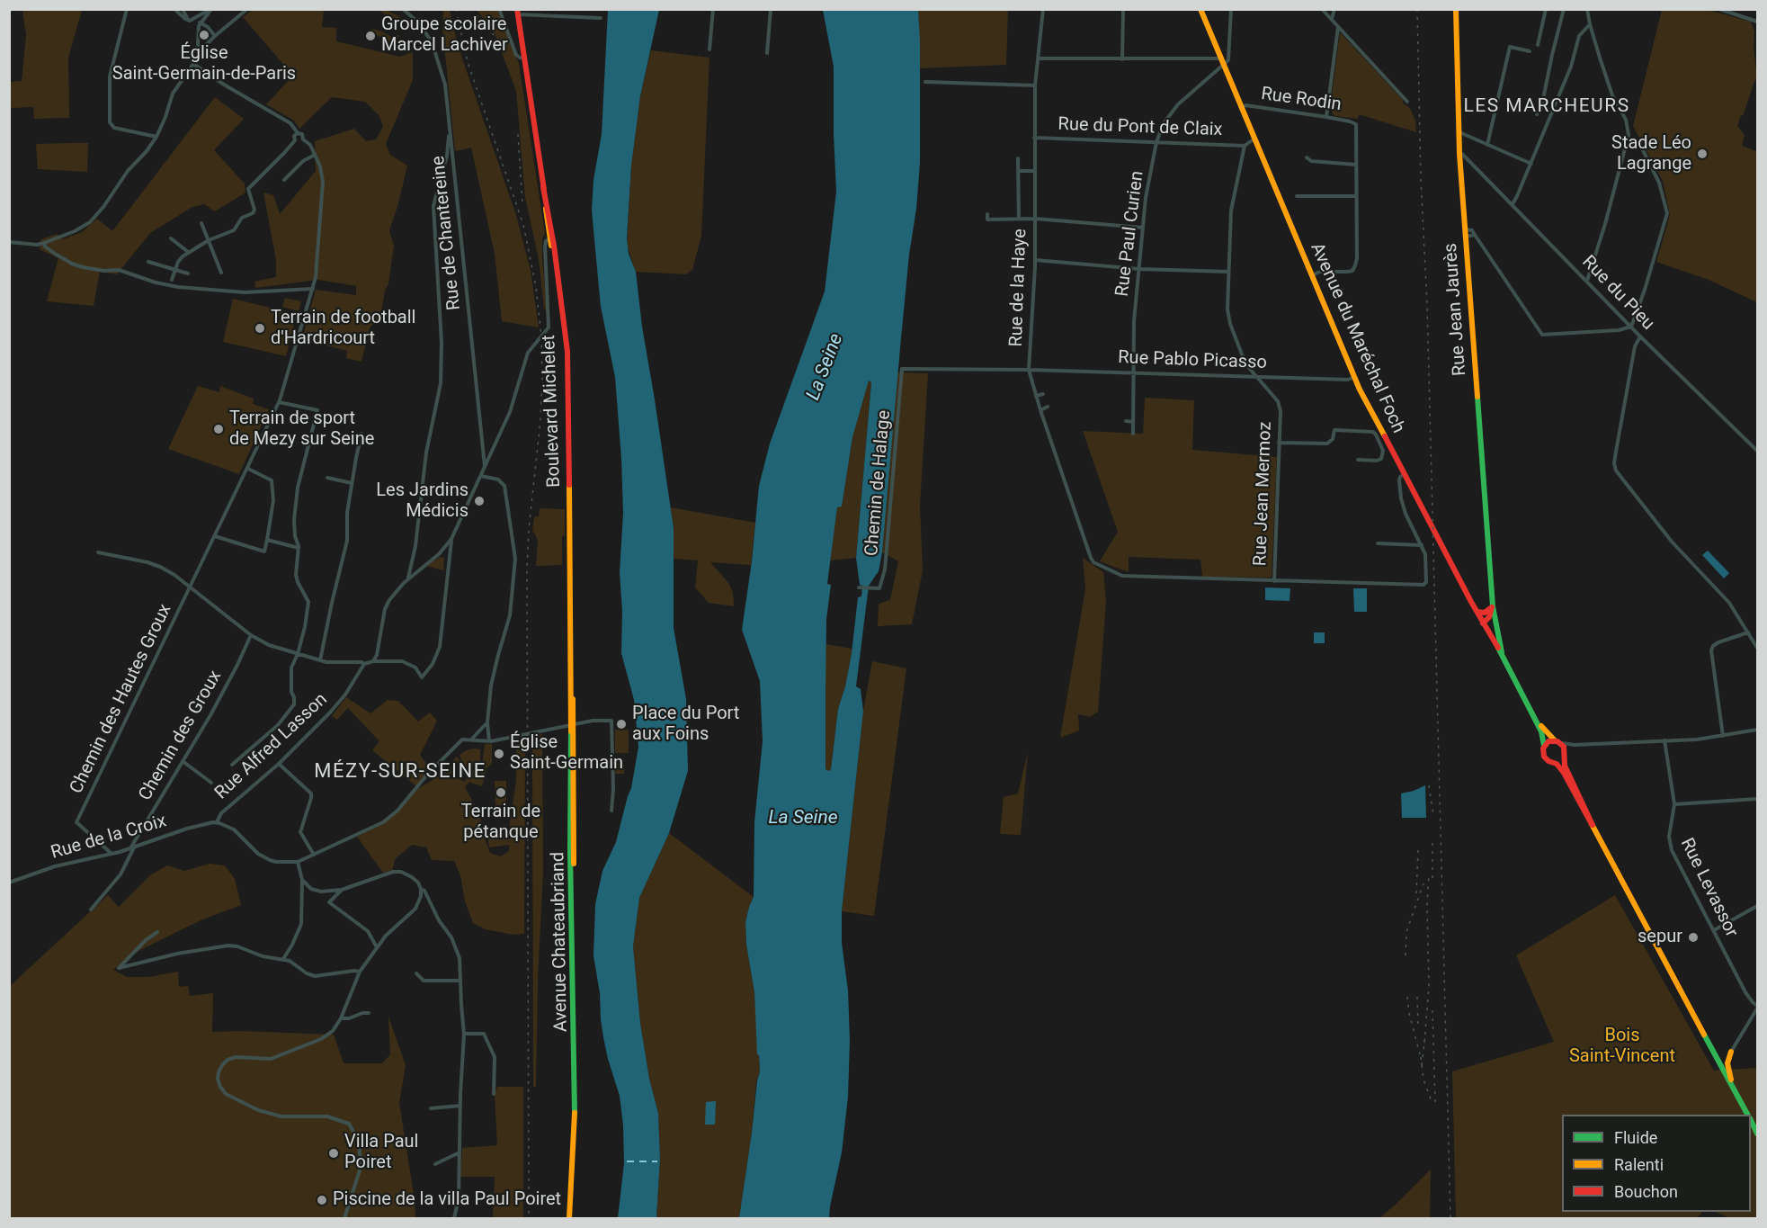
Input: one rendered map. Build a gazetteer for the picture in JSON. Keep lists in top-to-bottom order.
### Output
{
  "streets": {
    "main road": [
      "Rue Jean Jaurès",
      "Avenue du Maréchal Foch",
      "Boulevard Michelet",
      "Avenue Chateaubriand"
    ],
    "street": [
      "Rue Rodin",
      "Rue du Pont de Claix",
      "Rue de Chantereine",
      "Rue Paul Curien",
      "Rue de la Haye",
      "Rue du Pieu",
      "Rue Pablo Picasso",
      "Chemin de Halage",
      "Rue Jean Mermoz",
      "Chemin des Hautes Groux",
      "Chemin des Groux",
      "Rue Alfred Lasson",
      "Rue de la Croix",
      "Rue Levassor"
    ]
  },
  "crossings": [
    ["Rue Rodin", "Avenue du Maréchal Foch"],
    ["Rue du Pont de Claix", "Rue Paul Curien"],
    ["Rue du Pont de Claix", "Rue de la Haye"],
    ["Rue du Pont de Claix", "Rue Jean Mermoz"],
    ["Rue Paul Curien", "Avenue du Maréchal Foch"],
    ["Rue Paul Curien", "Rue Pablo Picasso"],
    ["Rue de la Haye", "Rue Pablo Picasso"],
    ["Rue de la Haye", "Rue Jean Mermoz"],
    ["Rue du Pieu", "Rue Jean Jaurès"],
    ["Rue Jean Jaurès", "Avenue du Maréchal Foch"],
    ["Avenue du Maréchal Foch", "Rue Pablo Picasso"],
    ["Rue Pablo Picasso", "Chemin de Halage"],
    ["Rue Pablo Picasso", "Rue Jean Mermoz"],
    ["Boulevard Michelet", "Avenue Chateaubriand"],
    ["Chemin des Hautes Groux", "Rue de la Croix"],
    ["Chemin des Groux", "Rue de la Croix"],
    ["Rue Alfred Lasson", "Rue de la Croix"]
  ],
  "districts": ["LES MARCHEURS", "MÉZY-SUR-SEINE"],
  "water": ["La Seine"],
  "parks": ["Bois Saint-Vincent"],
  "places": [
    "Église Saint-Germain-de-Paris",
    "Groupe scolaire Marcel Lachiver",
    "Stade Léo Lagrange",
    "Terrain de football d'Hardricourt",
    "Terrain de sport de Mezy sur Seine",
    "Les Jardins Médicis",
    "Place du Port aux Foins",
    "Église Saint-Germain",
    "Terrain de pétanque",
    "sepur",
    "Villa Paul Poiret",
    "Piscine de la villa Paul Poiret"
  ],
  "legend": ["Fluide", "Ralenti", "Bouchon"]
}
